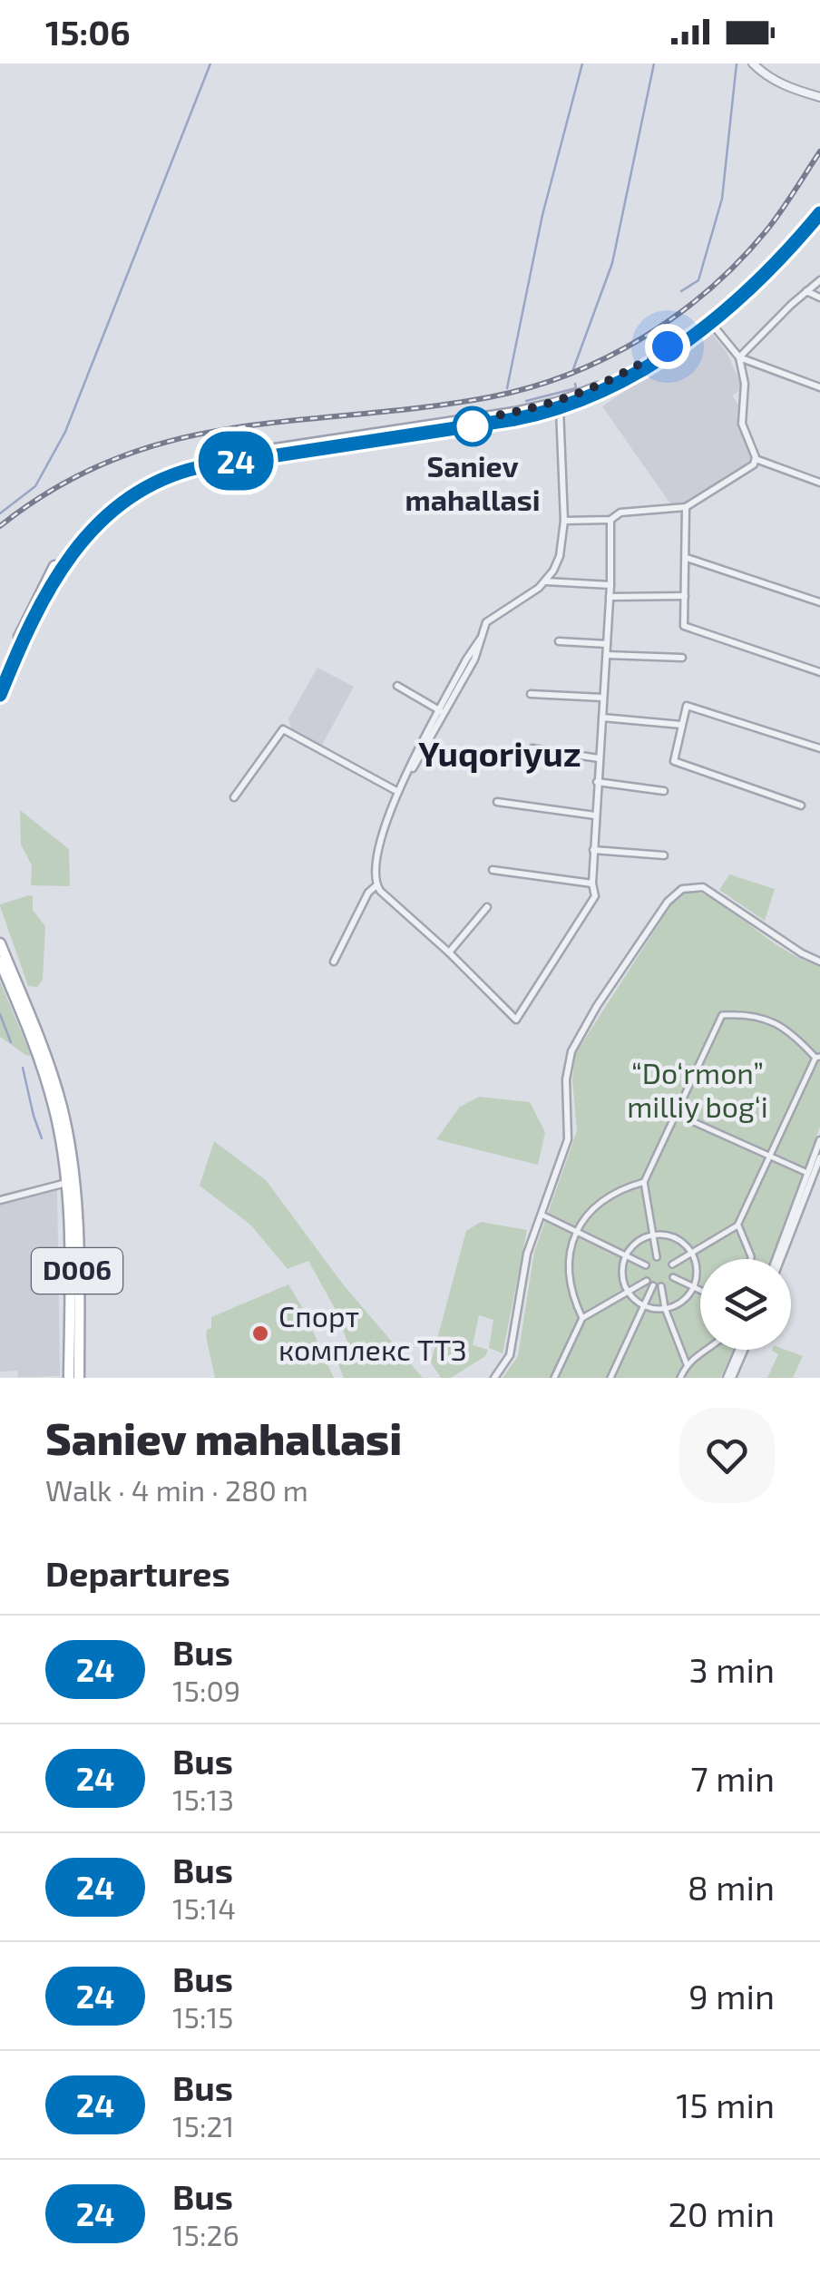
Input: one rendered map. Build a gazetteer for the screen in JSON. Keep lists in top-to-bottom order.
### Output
{
  "streets": {
    "main road": ["D006"]
  },
  "districts": ["Yuqoriyuz"],
  "parks": ["“Do‘rmon” milliy bog‘i"],
  "places": ["Saniev mahallasi", "Спорт комплекс ТТЗ"],
  "lines": ["bus line 24"],
  "page": {
    "status": "15:06",
    "on_map": "24",
    "heading": [
      ["Saniev mahallasi", "Walk · 4 min · 280 m"],
      "Departures"
    ],
    "list": [
      {
        "mark": "24",
        "name": "Bus",
        "note": "15:09",
        "value": "3 min"
      },
      {
        "mark": "24",
        "name": "Bus",
        "note": "15:13",
        "value": "7 min"
      },
      {
        "mark": "24",
        "name": "Bus",
        "note": "15:14",
        "value": "8 min"
      },
      {
        "mark": "24",
        "name": "Bus",
        "note": "15:15",
        "value": "9 min"
      },
      {
        "mark": "24",
        "name": "Bus",
        "note": "15:21",
        "value": "15 min"
      },
      {
        "mark": "24",
        "name": "Bus",
        "note": "15:26",
        "value": "20 min"
      }
    ]
  }
}
